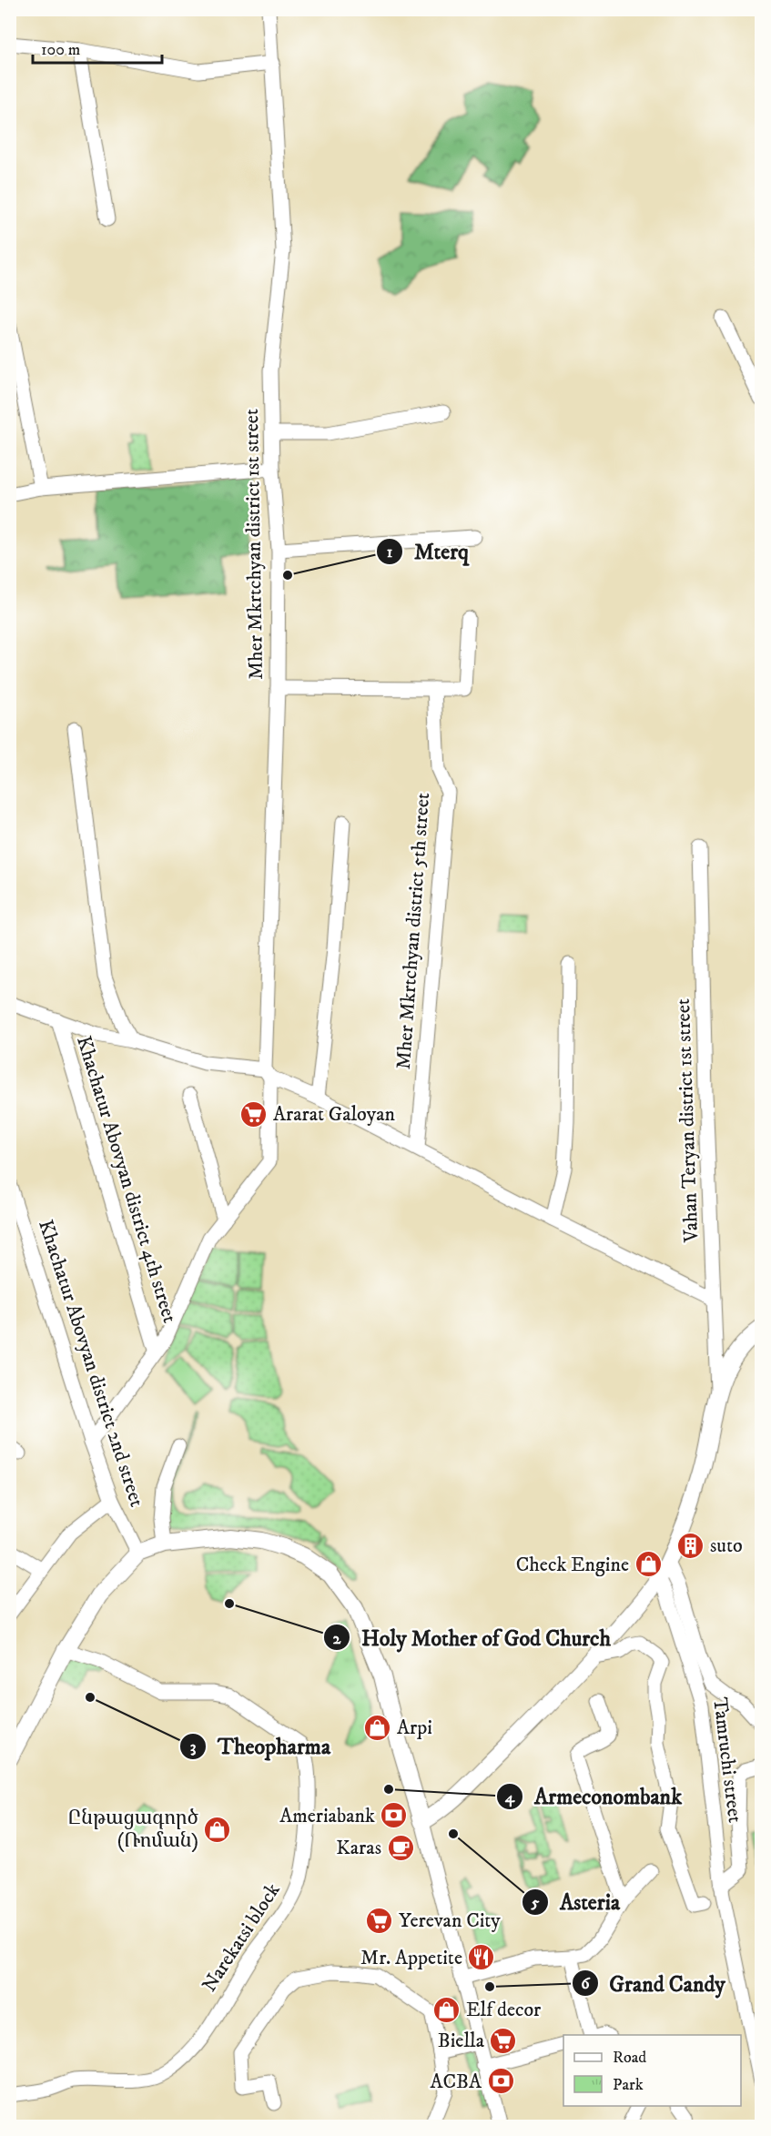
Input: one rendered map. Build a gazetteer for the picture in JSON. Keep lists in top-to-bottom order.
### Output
{
  "streets": {
    "street": [
      "Mher Mkrtchyan district 1st street",
      "Mher Mkrtchyan district 5th street",
      "Vahan Teryan district 1st street",
      "Khachatur Abovyan district 4th street",
      "Khachatur Abovyan district 2nd street",
      "Tamruchi street",
      "Narekatsi block"
    ]
  },
  "crossings": [
    ["Mher Mkrtchyan district 1st street", "Khachatur Abovyan district 4th street"],
    ["Mher Mkrtchyan district 1st street", "Khachatur Abovyan district 2nd street"]
  ],
  "places": {
    "other": [
      "Mterq",
      "Holy Mother of God Church",
      "Theopharma",
      "Armeconombank",
      "Asteria",
      "Grand Candy"
    ],
    "supermarket": ["Ararat Galoyan", "Yerevan City", "Biella"],
    "building": ["suto"],
    "shop": [
      "Check Engine",
      "Arpi",
      "Ընթացագործ (Ռոման)",
      "Elf decor"
    ],
    "bank": ["Ameriabank", "ACBA"],
    "cafe": ["Karas"],
    "restaurant": ["Mr. Appetite"]
  },
  "legend": ["Road", "Park"],
  "scale_bar": "100 m"
}
